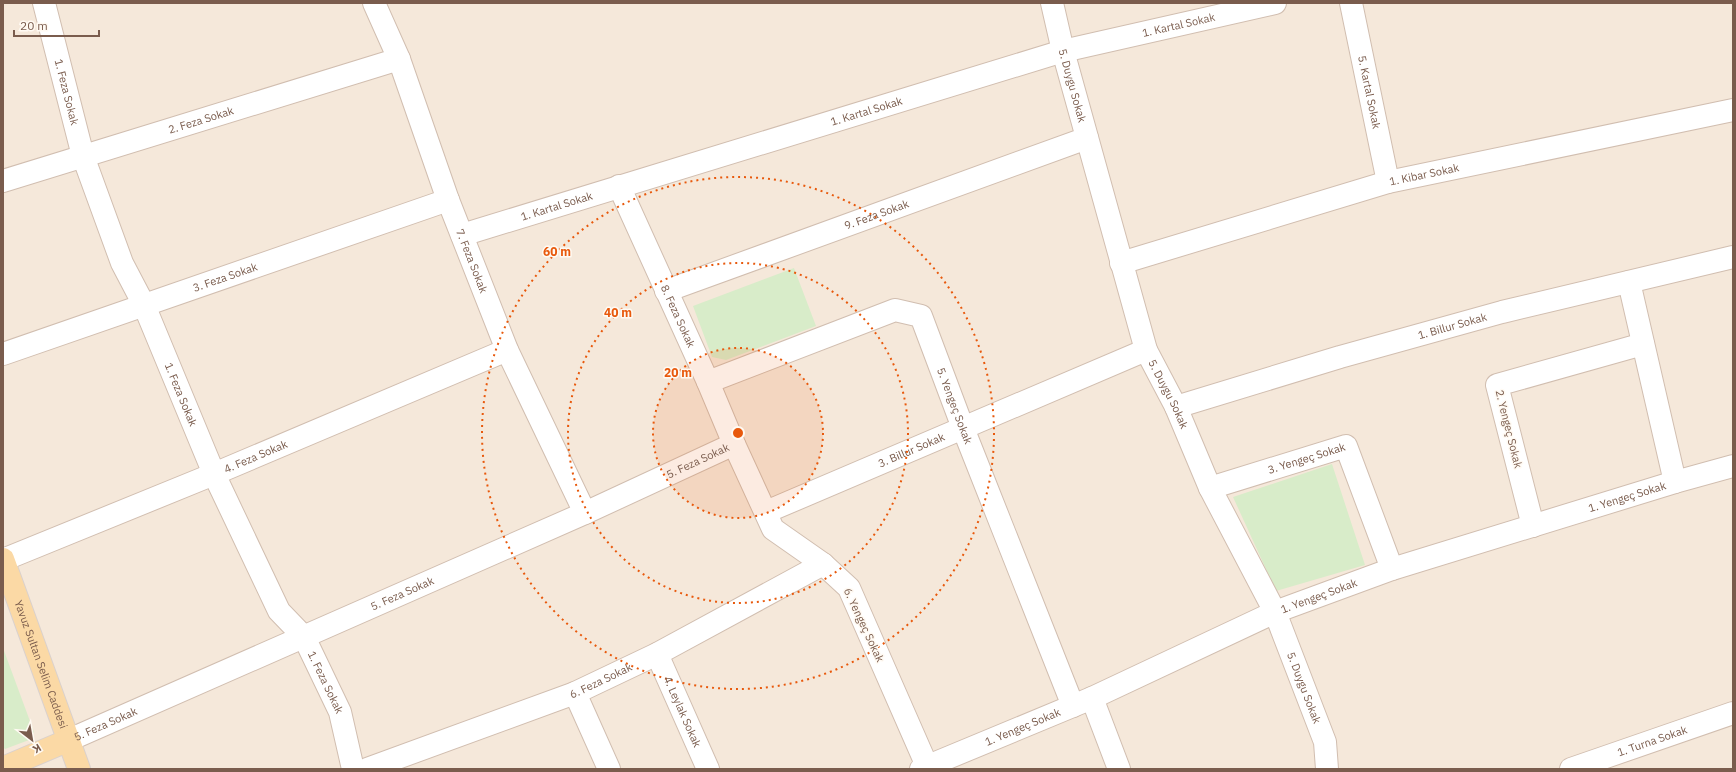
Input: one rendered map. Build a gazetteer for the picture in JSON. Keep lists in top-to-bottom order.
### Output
{
  "streets": {
    "main road": ["Yavuz Sultan Selim Caddesi"],
    "street": [
      "1. Kartal Sokak",
      "5. Duygu Sokak",
      "1. Feza Sokak",
      "5. Kartal Sokak",
      "2. Feza Sokak",
      "1. Kibar Sokak",
      "9. Feza Sokak",
      "7. Feza Sokak",
      "3. Feza Sokak",
      "8. Feza Sokak",
      "1. Billur Sokak",
      "5. Yengeç Sokak",
      "2. Yengeç Sokak",
      "3. Billur Sokak",
      "4. Feza Sokak",
      "5. Feza Sokak",
      "3. Yengeç Sokak",
      "1. Yengeç Sokak",
      "6. Yengeç Sokak",
      "6. Feza Sokak",
      "4. Leylak Sokak",
      "1. Turna Sokak"
    ]
  },
  "crossings": [
    ["1. Kartal Sokak", "5. Duygu Sokak"],
    ["1. Kartal Sokak", "7. Feza Sokak"],
    ["1. Kartal Sokak", "8. Feza Sokak"],
    ["5. Duygu Sokak", "1. Kibar Sokak"],
    ["5. Duygu Sokak", "9. Feza Sokak"],
    ["5. Duygu Sokak", "1. Billur Sokak"],
    ["5. Duygu Sokak", "3. Billur Sokak"],
    ["5. Duygu Sokak", "3. Yengeç Sokak"],
    ["5. Duygu Sokak", "1. Yengeç Sokak"],
    ["1. Feza Sokak", "2. Feza Sokak"],
    ["1. Feza Sokak", "3. Feza Sokak"],
    ["1. Feza Sokak", "4. Feza Sokak"],
    ["1. Feza Sokak", "5. Feza Sokak"],
    ["5. Kartal Sokak", "1. Kibar Sokak"],
    ["2. Feza Sokak", "7. Feza Sokak"],
    ["9. Feza Sokak", "8. Feza Sokak"],
    ["7. Feza Sokak", "3. Feza Sokak"],
    ["7. Feza Sokak", "4. Feza Sokak"],
    ["7. Feza Sokak", "5. Feza Sokak"],
    ["8. Feza Sokak", "5. Yengeç Sokak"],
    ["8. Feza Sokak", "3. Billur Sokak"],
    ["8. Feza Sokak", "5. Feza Sokak"],
    ["8. Feza Sokak", "6. Yengeç Sokak"],
    ["5. Yengeç Sokak", "3. Billur Sokak"],
    ["5. Yengeç Sokak", "1. Yengeç Sokak"],
    ["2. Yengeç Sokak", "1. Yengeç Sokak"],
    ["3. Billur Sokak", "6. Yengeç Sokak"],
    ["4. Feza Sokak", "Yavuz Sultan Selim Caddesi"],
    ["5. Feza Sokak", "Yavuz Sultan Selim Caddesi"],
    ["3. Yengeç Sokak", "1. Yengeç Sokak"],
    ["1. Yengeç Sokak", "6. Yengeç Sokak"],
    ["6. Yengeç Sokak", "6. Feza Sokak"],
    ["6. Feza Sokak", "4. Leylak Sokak"]
  ],
  "scale_bar": "20 m",
  "north": "bottom right",
  "rings": ["60 m", "40 m", "20 m"]
}
